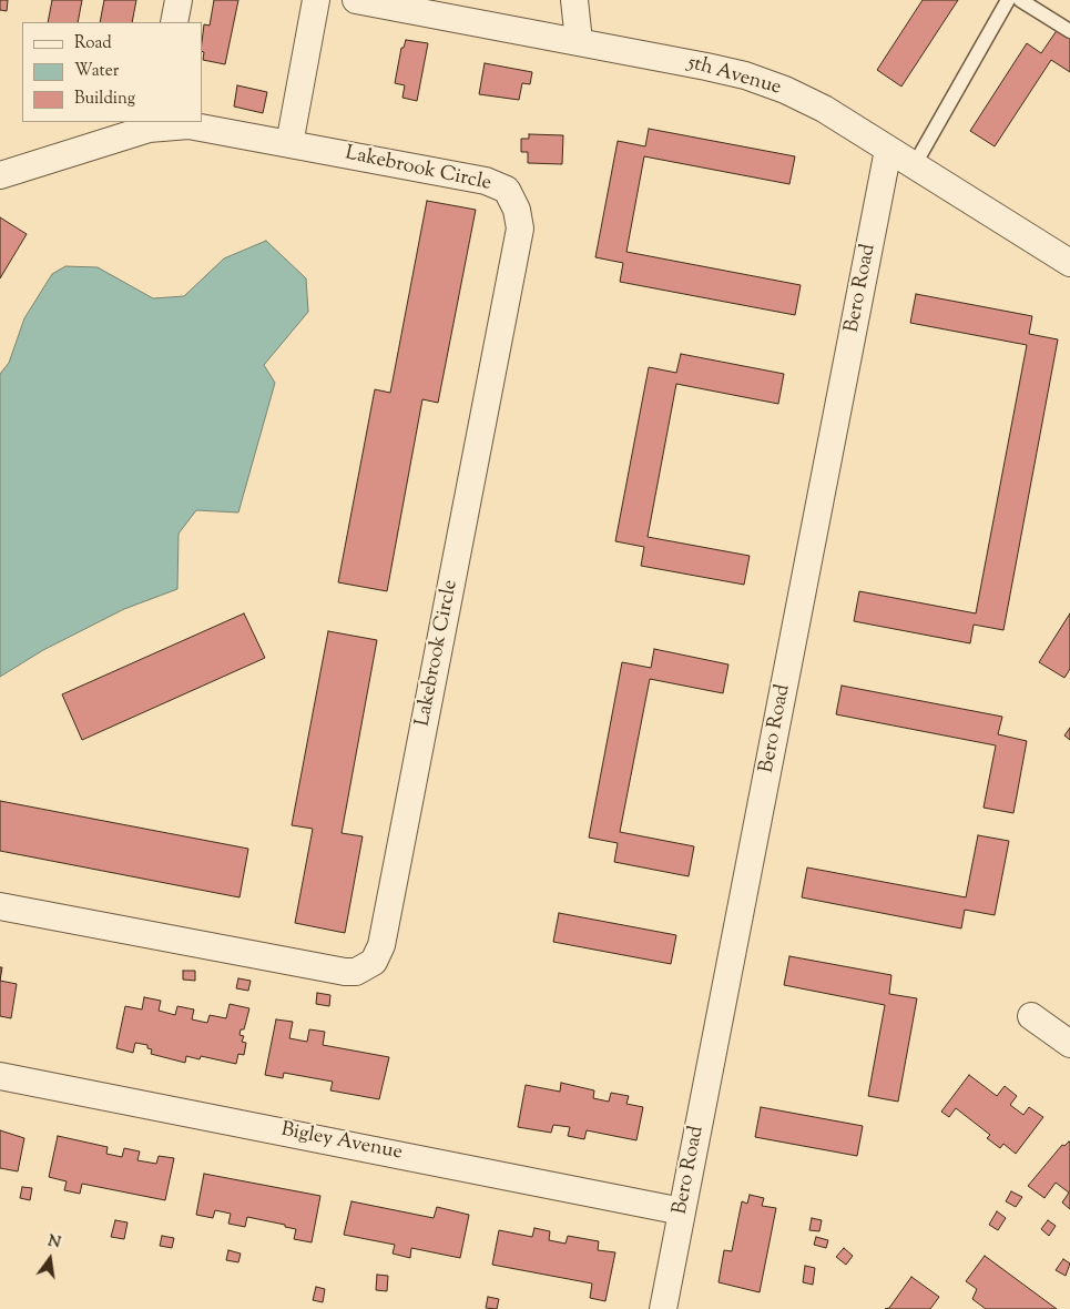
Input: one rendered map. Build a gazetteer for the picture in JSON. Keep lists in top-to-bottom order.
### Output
{
  "streets": {
    "street": [
      "5th Avenue",
      "Lakebrook Circle",
      "Bero Road",
      "Bigley Avenue"
    ]
  },
  "crossings": [
    ["5th Avenue", "Bero Road"],
    ["Bero Road", "Bigley Avenue"]
  ],
  "legend": ["Road", "Water", "Building"],
  "north": "top"
}
